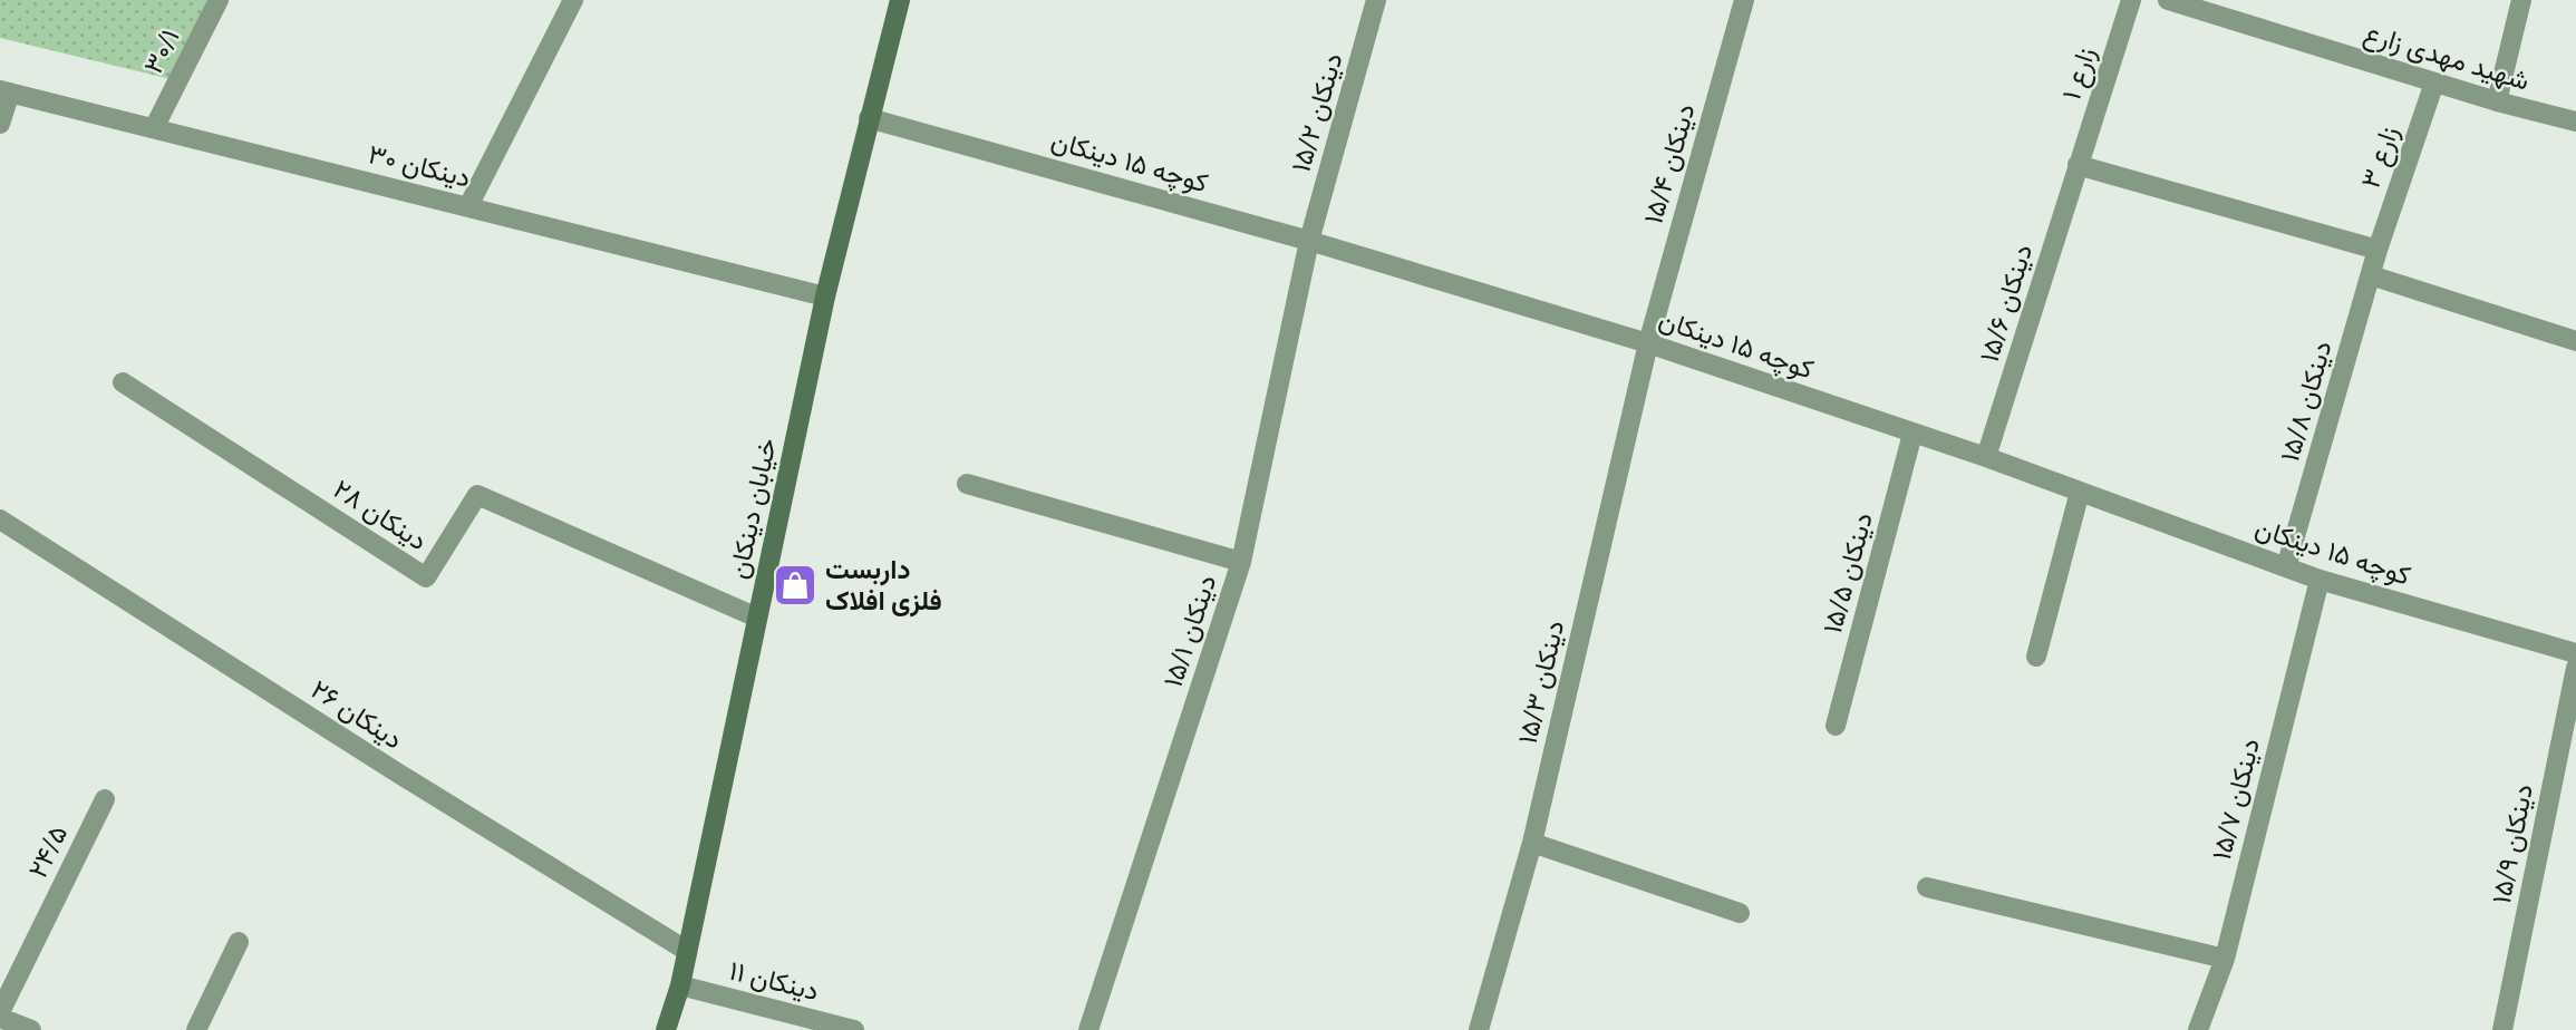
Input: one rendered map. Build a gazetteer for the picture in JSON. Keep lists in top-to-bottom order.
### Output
{
  "streets": {
    "main road": ["خیابان دینکان"],
    "street": [
      "۳۰/۱",
      "شهید مهدی زارع",
      "۱ زارع",
      "۱۵/۲ دینکان",
      "۳ زارع",
      "کوچه ۱۵ دینکان",
      "۱۵/۴ دینکان",
      "۳۰ دینکان",
      "۱۵/۶ دینکان",
      "۱۵/۸ دینکان",
      "۲۸ دینکان",
      "۱۵/۵ دینکان",
      "۱۵/۱ دینکان",
      "۱۵/۳ دینکان",
      "۲۶ دینکان",
      "۱۵/۷ دینکان",
      "۱۵/۹ دینکان",
      "۲۴/۵",
      "۱۱ دینکان"
    ]
  },
  "crossings": [
    ["۳۰/۱", "۳۰ دینکان"],
    ["شهید مهدی زارع", "۳ زارع"],
    ["۱ زارع", "۱۵/۶ دینکان"],
    ["۱۵/۲ دینکان", "کوچه ۱۵ دینکان"],
    ["۱۵/۲ دینکان", "۱۵/۱ دینکان"],
    ["۳ زارع", "۱۵/۸ دینکان"],
    ["کوچه ۱۵ دینکان", "۱۵/۴ دینکان"],
    ["کوچه ۱۵ دینکان", "۱۵/۶ دینکان"],
    ["کوچه ۱۵ دینکان", "۱۵/۸ دینکان"],
    ["کوچه ۱۵ دینکان", "خیابان دینکان"],
    ["کوچه ۱۵ دینکان", "۱۵/۵ دینکان"],
    ["کوچه ۱۵ دینکان", "۱۵/۱ دینکان"],
    ["کوچه ۱۵ دینکان", "۱۵/۳ دینکان"],
    ["کوچه ۱۵ دینکان", "۱۵/۷ دینکان"],
    ["۱۵/۴ دینکان", "۱۵/۳ دینکان"],
    ["۳۰ دینکان", "خیابان دینکان"],
    ["خیابان دینکان", "۲۸ دینکان"],
    ["خیابان دینکان", "۲۶ دینکان"],
    ["خیابان دینکان", "۱۱ دینکان"]
  ],
  "places": {
    "shop": ["داربست فلزی افلاک"]
  }
}
